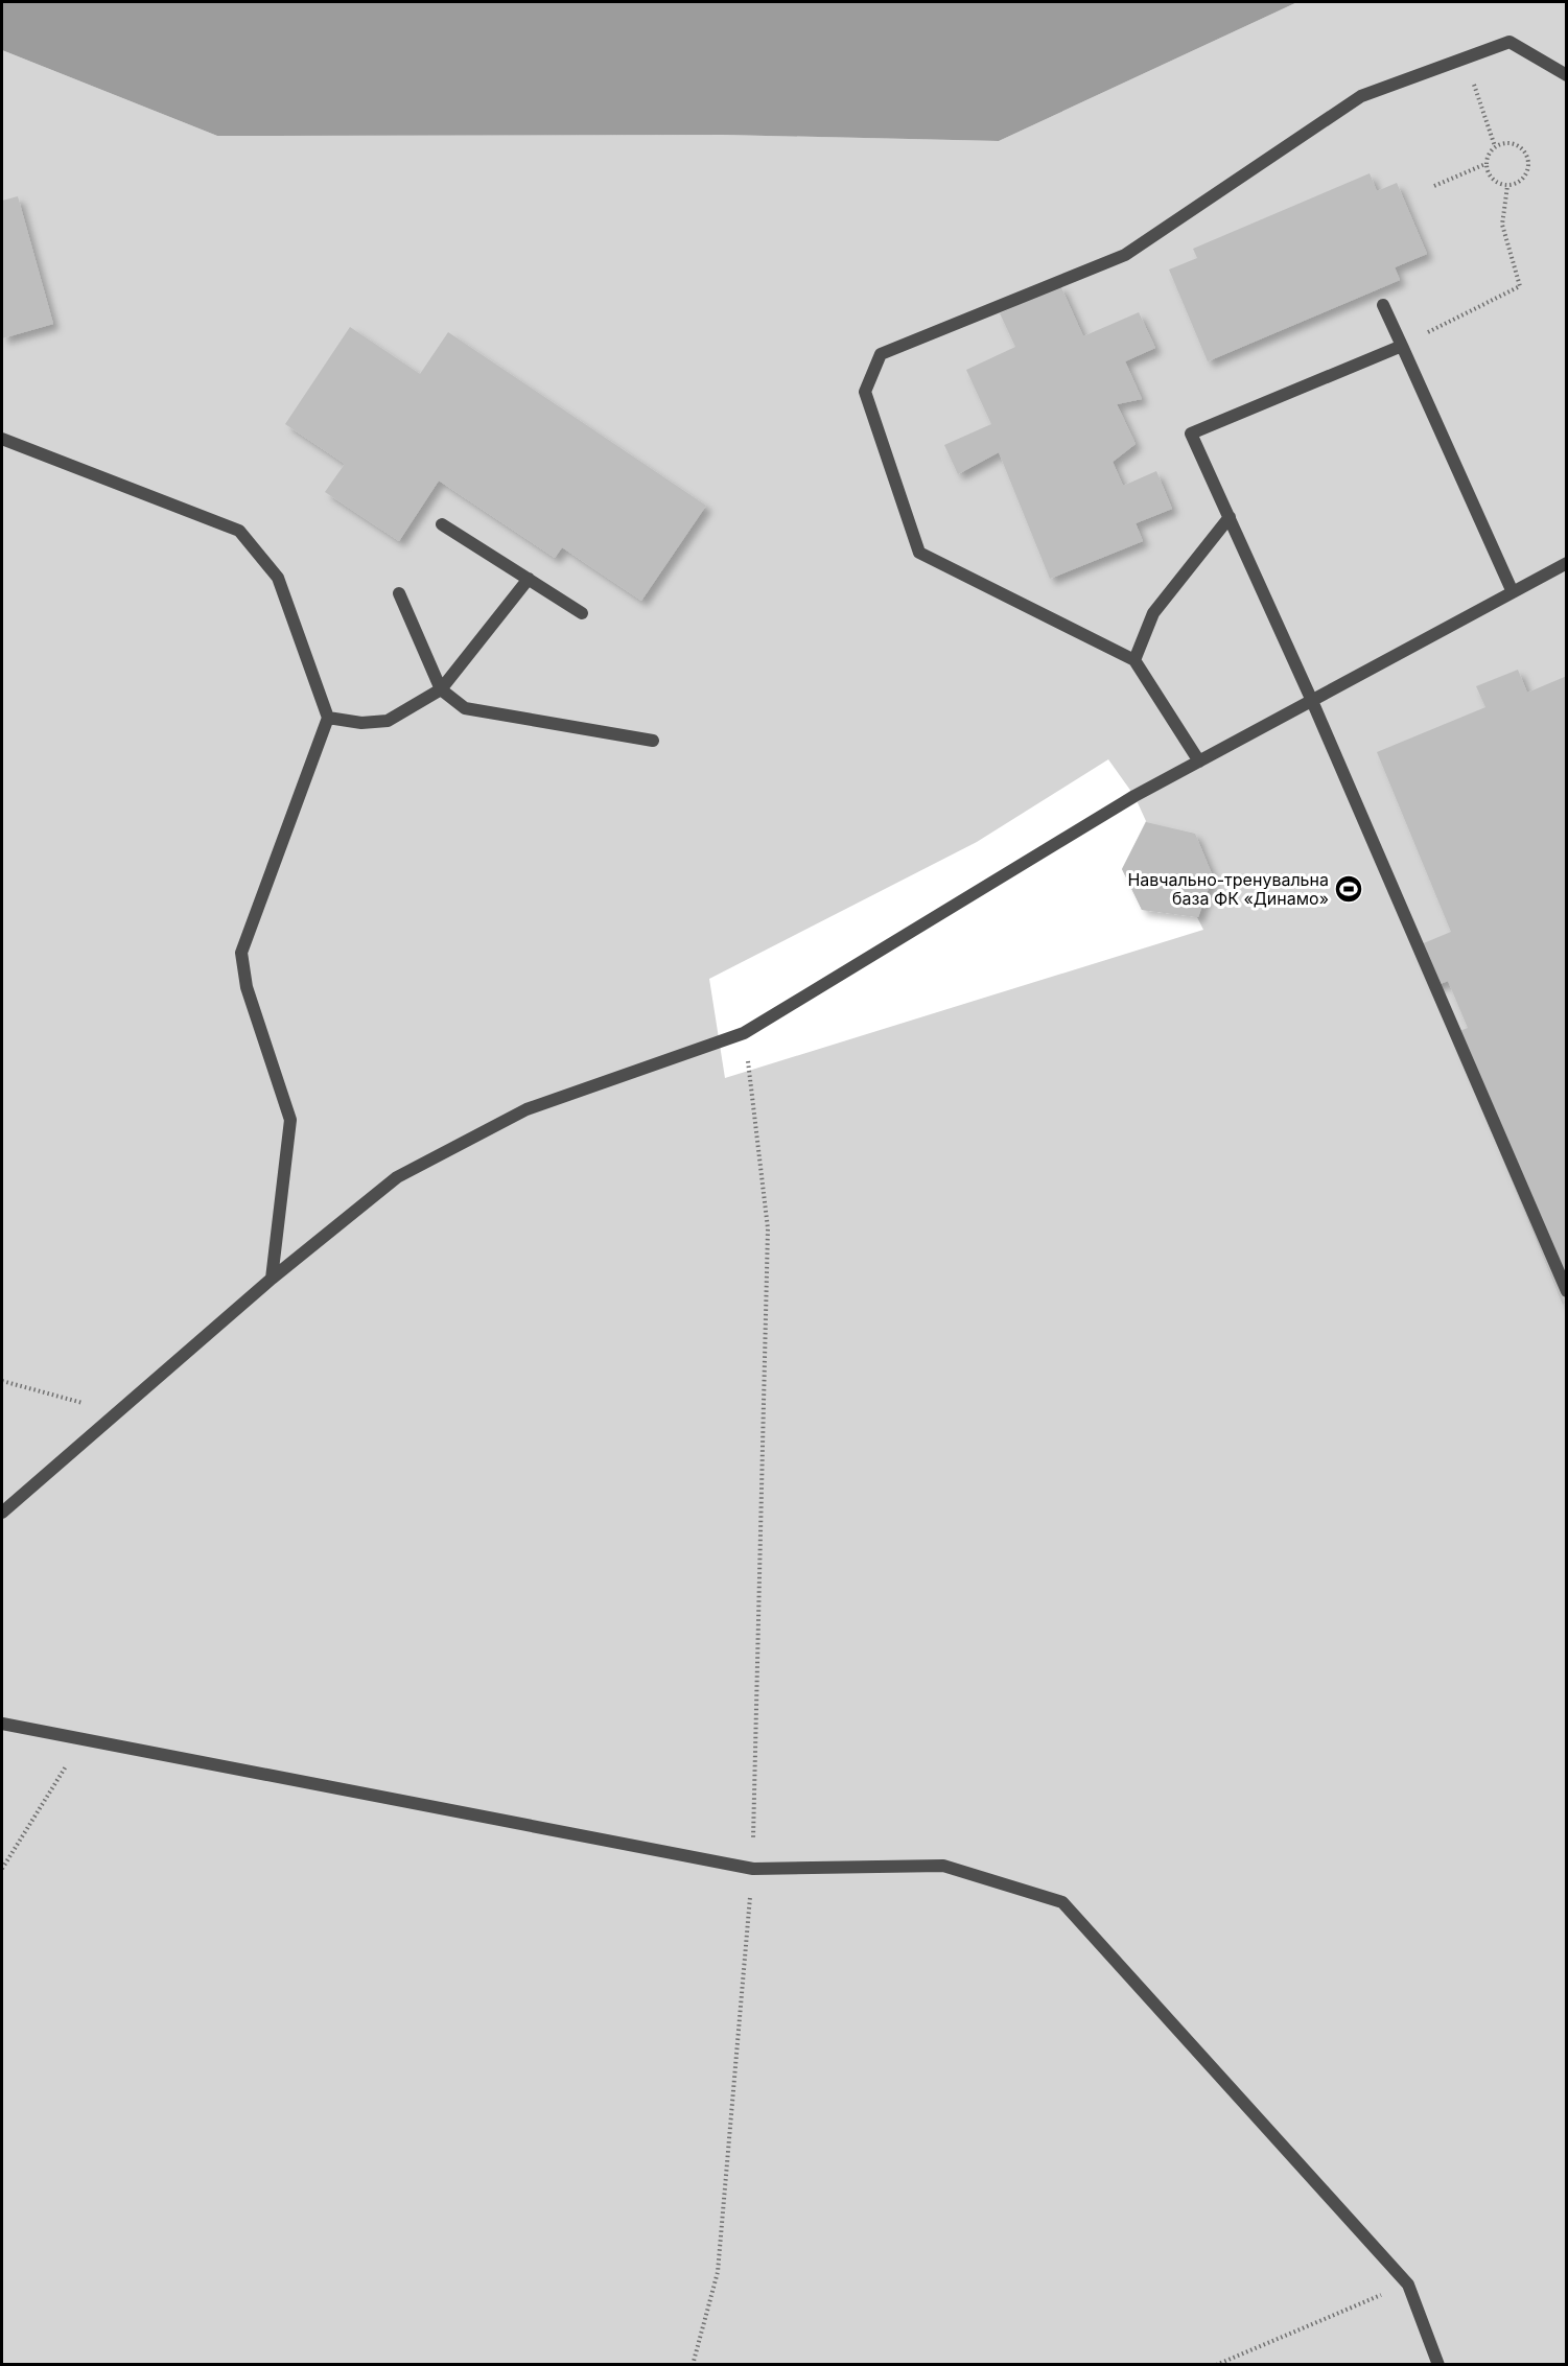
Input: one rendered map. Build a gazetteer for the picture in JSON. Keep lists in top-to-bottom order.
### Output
{
  "places": {
    "sports": ["Навчально-тренувальна база ФК «Динамо»"]
  }
}
